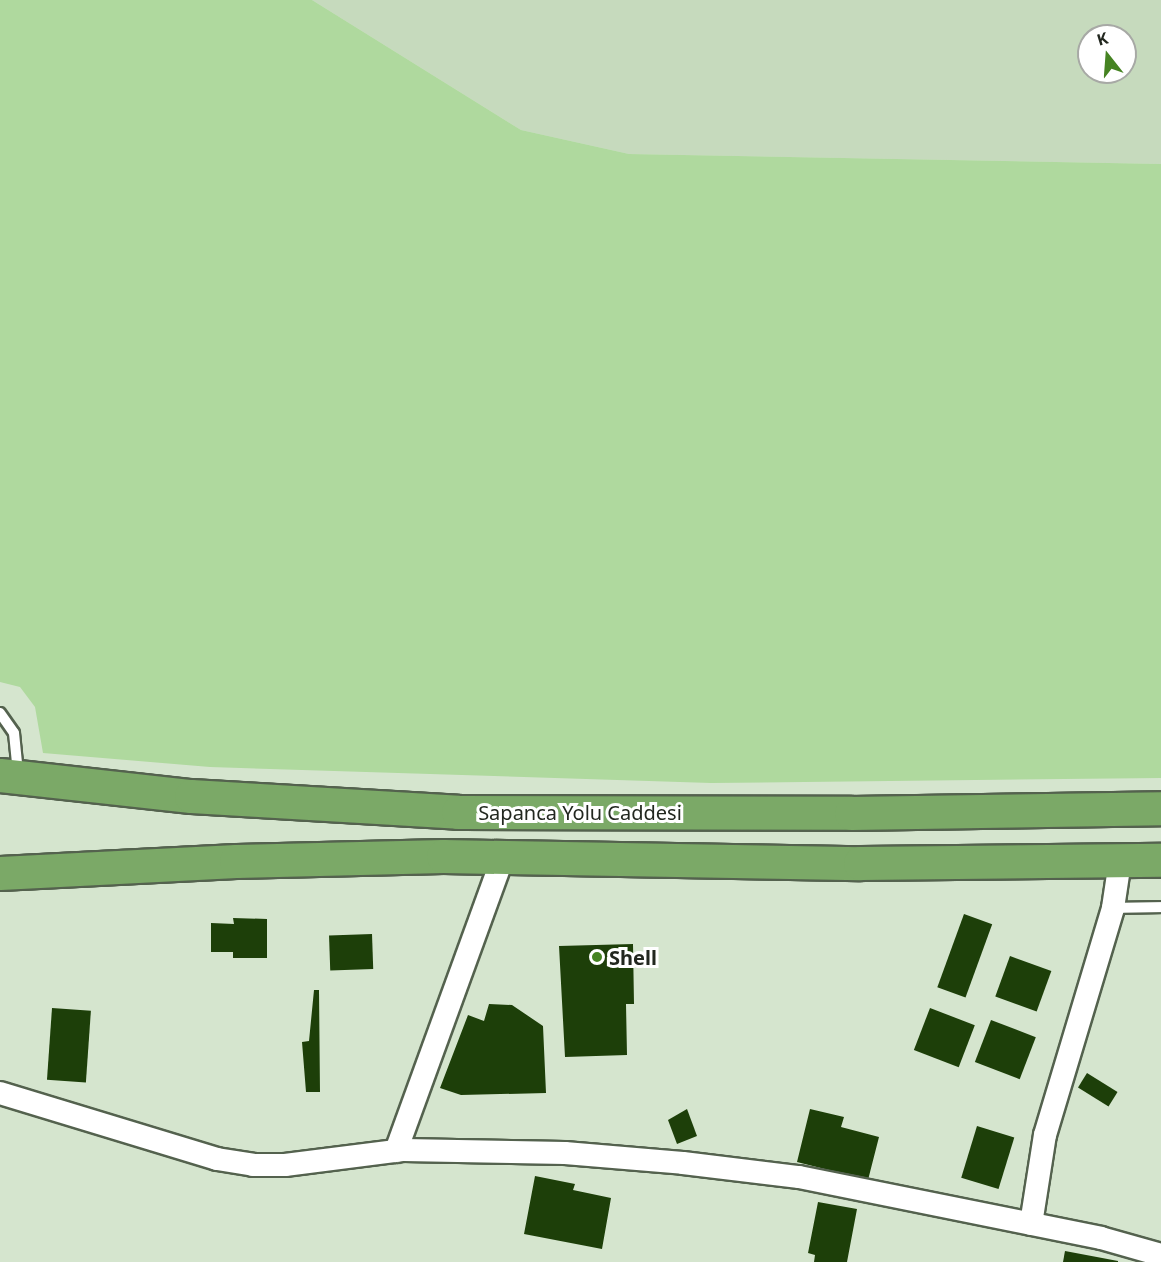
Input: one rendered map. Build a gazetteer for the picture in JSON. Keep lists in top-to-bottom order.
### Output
{
  "streets": {
    "highway": ["Sapanca Yolu Caddesi"]
  },
  "places": ["Shell"],
  "north": "top"
}
